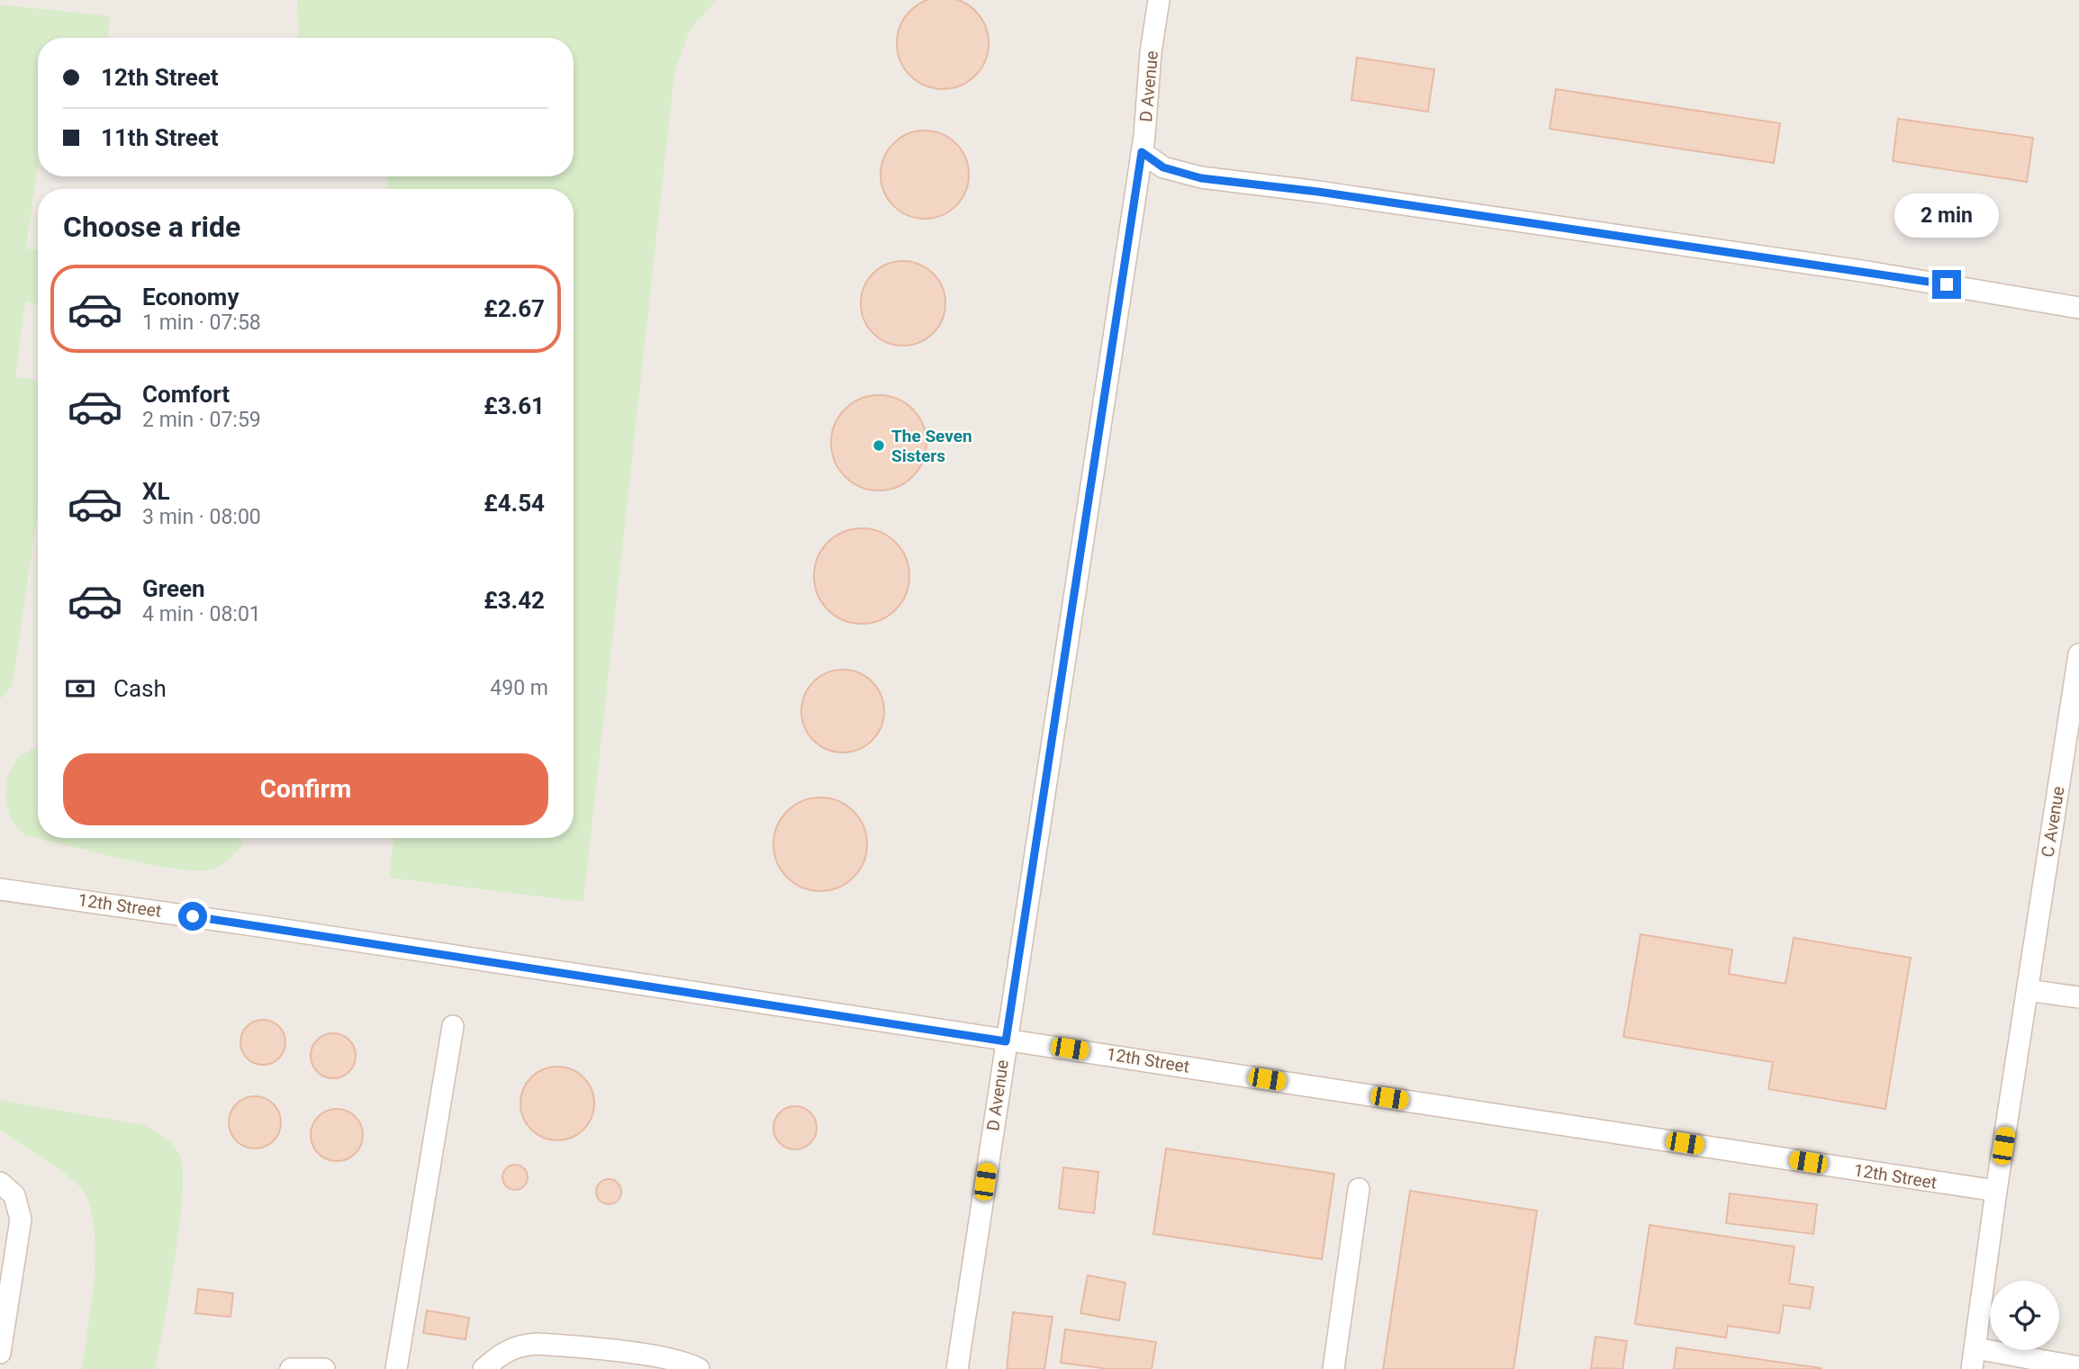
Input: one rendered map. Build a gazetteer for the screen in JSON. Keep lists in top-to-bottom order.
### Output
{
  "streets": {
    "lane": ["D Avenue", "C Avenue", "12th Street"]
  },
  "crossings": [
    ["D Avenue", "12th Street"],
    ["C Avenue", "12th Street"]
  ],
  "places": ["The Seven Sisters"],
  "page": {
    "banner": ["12th Street", "11th Street"],
    "heading": "Choose a ride",
    "bubble": "2 min",
    "list": [
      {
        "name": "Economy",
        "note": "1 min · 07:58",
        "value": "£2.67"
      },
      {
        "name": "Comfort",
        "note": "2 min · 07:59",
        "value": "£3.61"
      },
      {
        "name": "XL",
        "note": "3 min · 08:00",
        "value": "£4.54"
      },
      {
        "name": "Green",
        "note": "4 min · 08:01",
        "value": "£3.42"
      }
    ],
    "pay": ["Cash", "490 m"],
    "buttons": "Confirm"
  }
}
